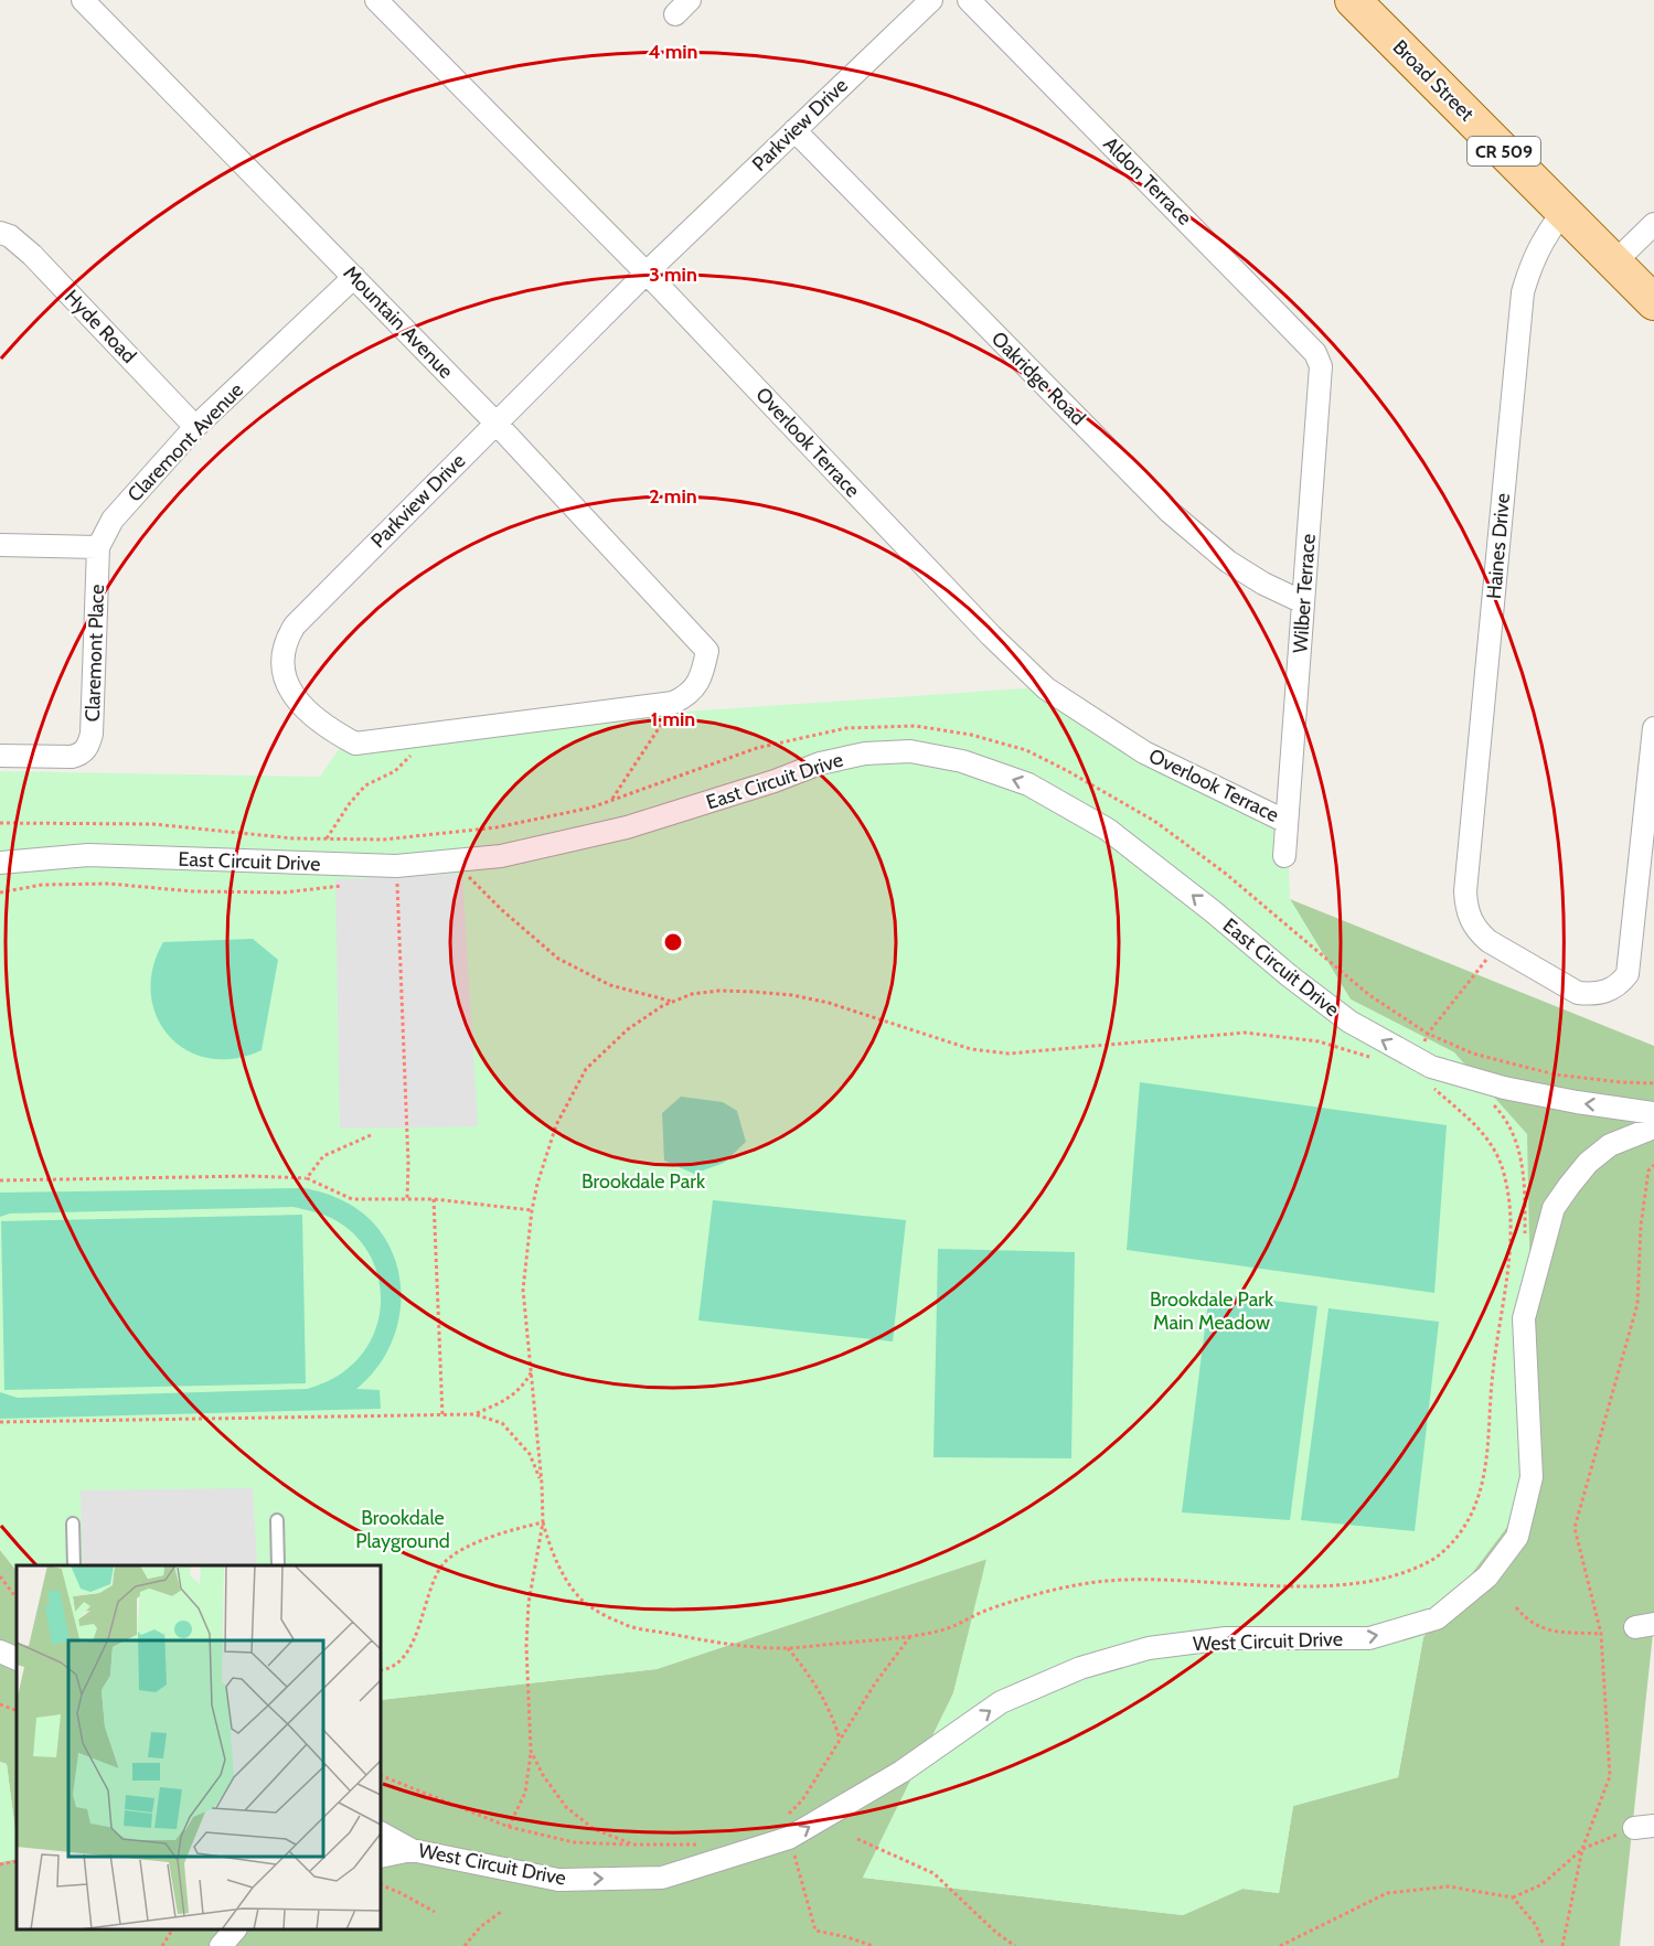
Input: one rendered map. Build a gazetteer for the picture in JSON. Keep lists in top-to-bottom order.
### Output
{
  "streets": {
    "main road": ["Broad Street", "CR 509"],
    "street": [
      "Parkview Drive",
      "Aldon Terrace",
      "Mountain Avenue",
      "Hyde Road",
      "Oakridge Road",
      "Claremont Avenue",
      "Overlook Terrace",
      "Haines Drive",
      "Wilber Terrace",
      "Claremont Place",
      "East Circuit Drive",
      "West Circuit Drive"
    ]
  },
  "crossings": [
    ["Broad Street", "Haines Drive"],
    ["Parkview Drive", "Mountain Avenue"],
    ["Parkview Drive", "Oakridge Road"],
    ["Parkview Drive", "Overlook Terrace"],
    ["Aldon Terrace", "Wilber Terrace"],
    ["Mountain Avenue", "Claremont Avenue"],
    ["Hyde Road", "Claremont Avenue"],
    ["Oakridge Road", "Wilber Terrace"],
    ["Claremont Avenue", "Claremont Place"],
    ["Overlook Terrace", "Wilber Terrace"]
  ],
  "one_way": ["East Circuit Drive", "West Circuit Drive"],
  "parks": ["Brookdale Park", "Brookdale Park Main Meadow", "Brookdale Playground"],
  "rings": [
    "4 min",
    "3 min",
    "2 min",
    "1 min"
  ]
}
